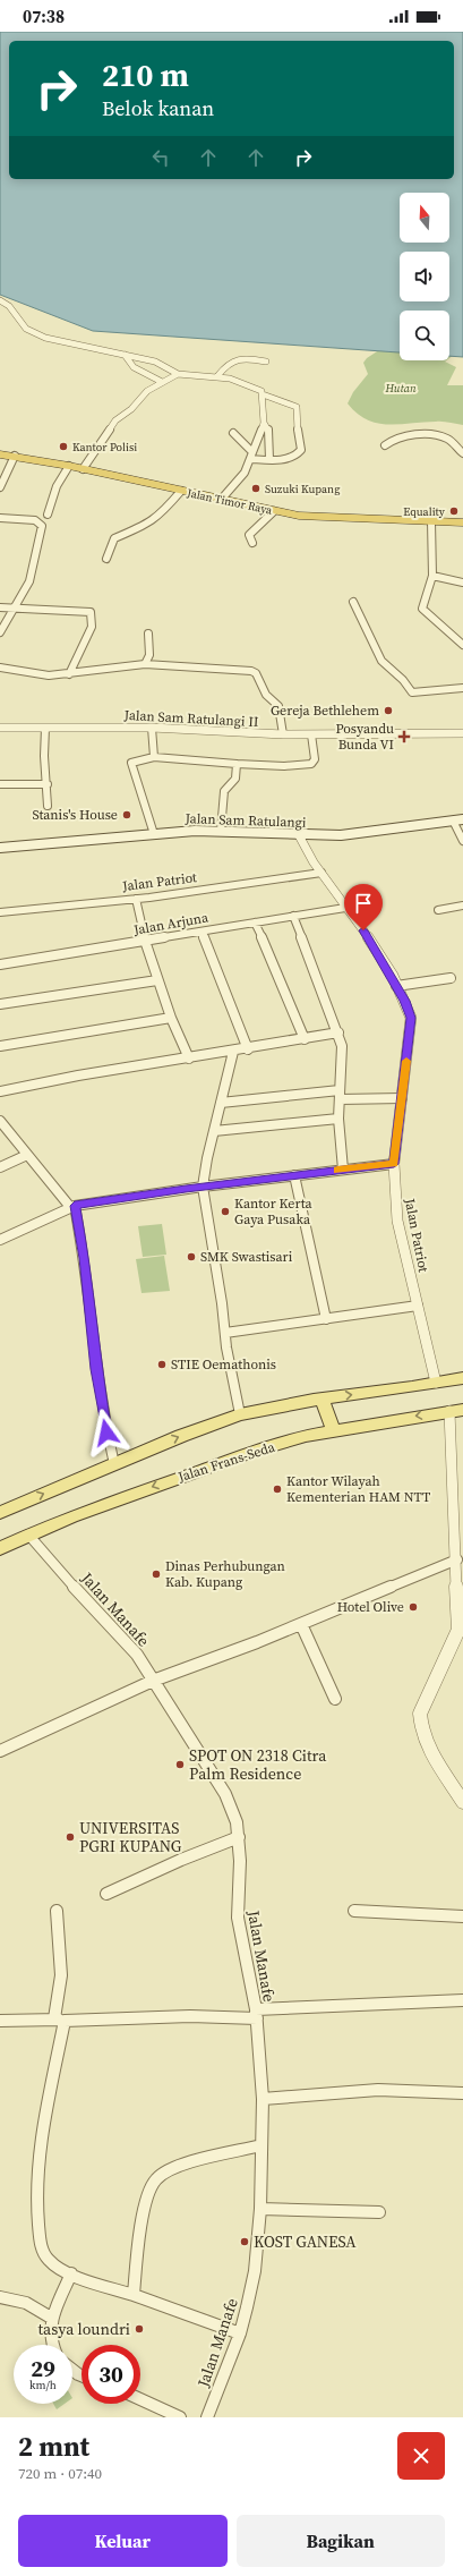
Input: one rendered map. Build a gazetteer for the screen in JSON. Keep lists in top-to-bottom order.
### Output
{
  "streets": {
    "highway": ["Jalan Timor Raya"],
    "main road": ["Jalan Sam Ratulangi", "Jalan Frans-Seda"],
    "street": [
      "Jalan Sam Ratulangi II",
      "Jalan Patriot",
      "Jalan Arjuna",
      "Jalan Manafe"
    ]
  },
  "crossings": [
    ["Jalan Sam Ratulangi", "Jalan Patriot"],
    ["Jalan Patriot", "Jalan Arjuna"],
    ["Jalan Frans-Seda", "Jalan Manafe"]
  ],
  "parks": ["Hutan"],
  "places": {
    "other": [
      "Kantor Polisi",
      "Suzuki Kupang",
      "Equality",
      "Gereja Bethlehem",
      "Stanis's House",
      "Kantor Kerta Gaya Pusaka",
      "SMK Swastisari",
      "STIE Oemathonis",
      "Kantor Wilayah Kementerian HAM NTT",
      "Dinas Perhubungan Kab. Kupang",
      "Hotel Olive",
      "SPOT ON 2318 Citra Palm Residence",
      "UNIVERSITAS PGRI KUPANG",
      "KOST GANESA",
      "tasya loundri"
    ],
    "health": ["Posyandu Bunda VI"]
  },
  "north": "top",
  "page": {
    "status": "07:38",
    "turn": ["210 m", "Belok kanan"],
    "speed": "29 km/h",
    "limit": "30",
    "heading": ["2 mnt", "720 m · 07:40"],
    "buttons": ["Keluar", "Bagikan"]
  }
}
